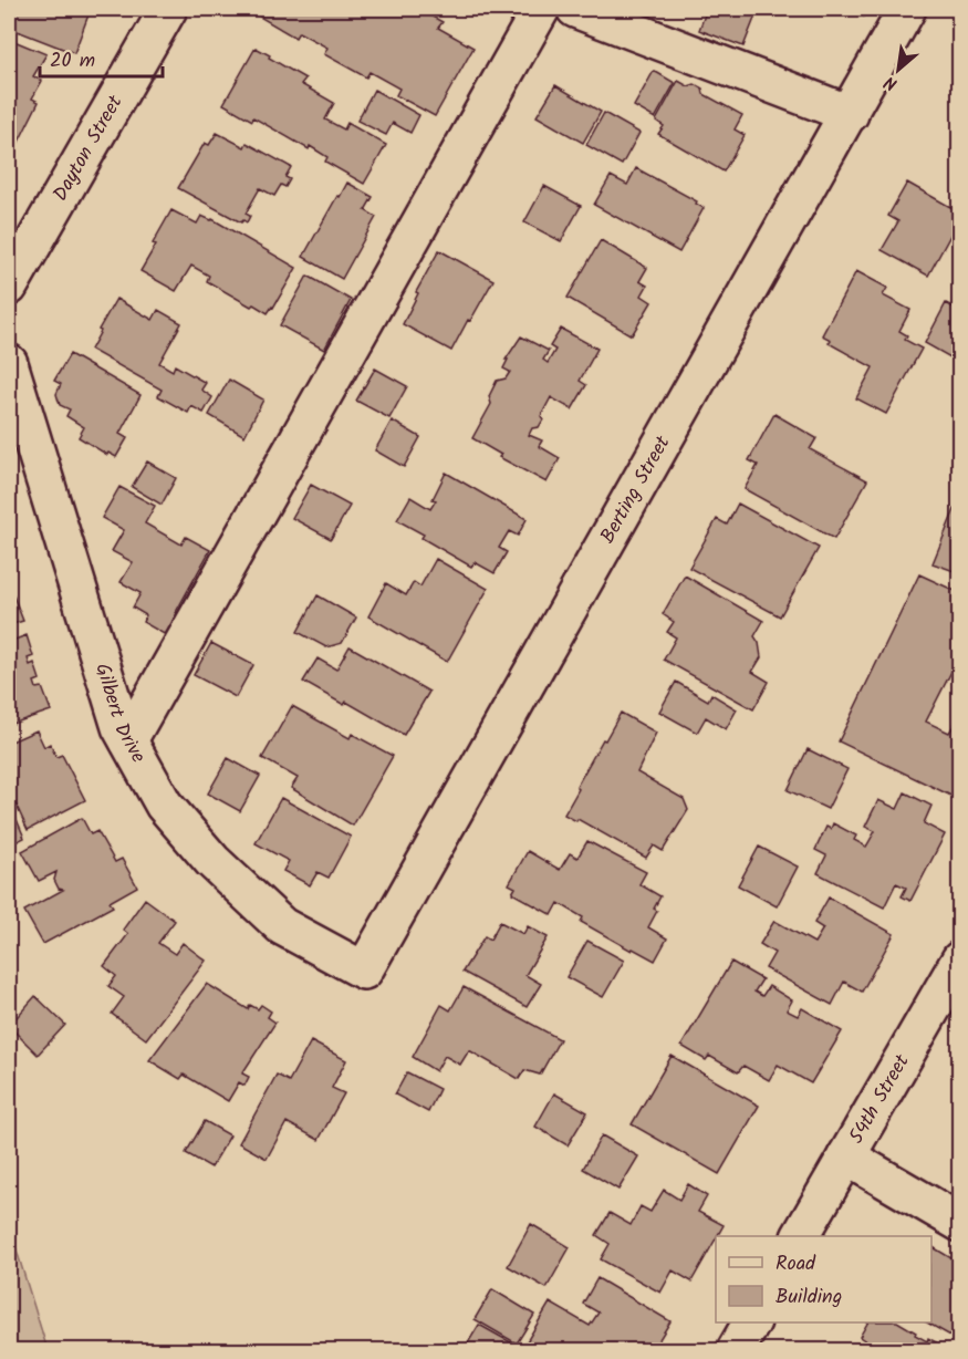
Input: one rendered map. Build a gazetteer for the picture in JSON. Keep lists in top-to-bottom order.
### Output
{
  "streets": {
    "street": [
      "Dayton Street",
      "Berting Street",
      "Gilbert Drive",
      "54th Street"
    ]
  },
  "crossings": [
    ["Berting Street", "Gilbert Drive"]
  ],
  "legend": ["Road", "Building"],
  "scale_bar": "20 m",
  "north": "bottom left"
}
